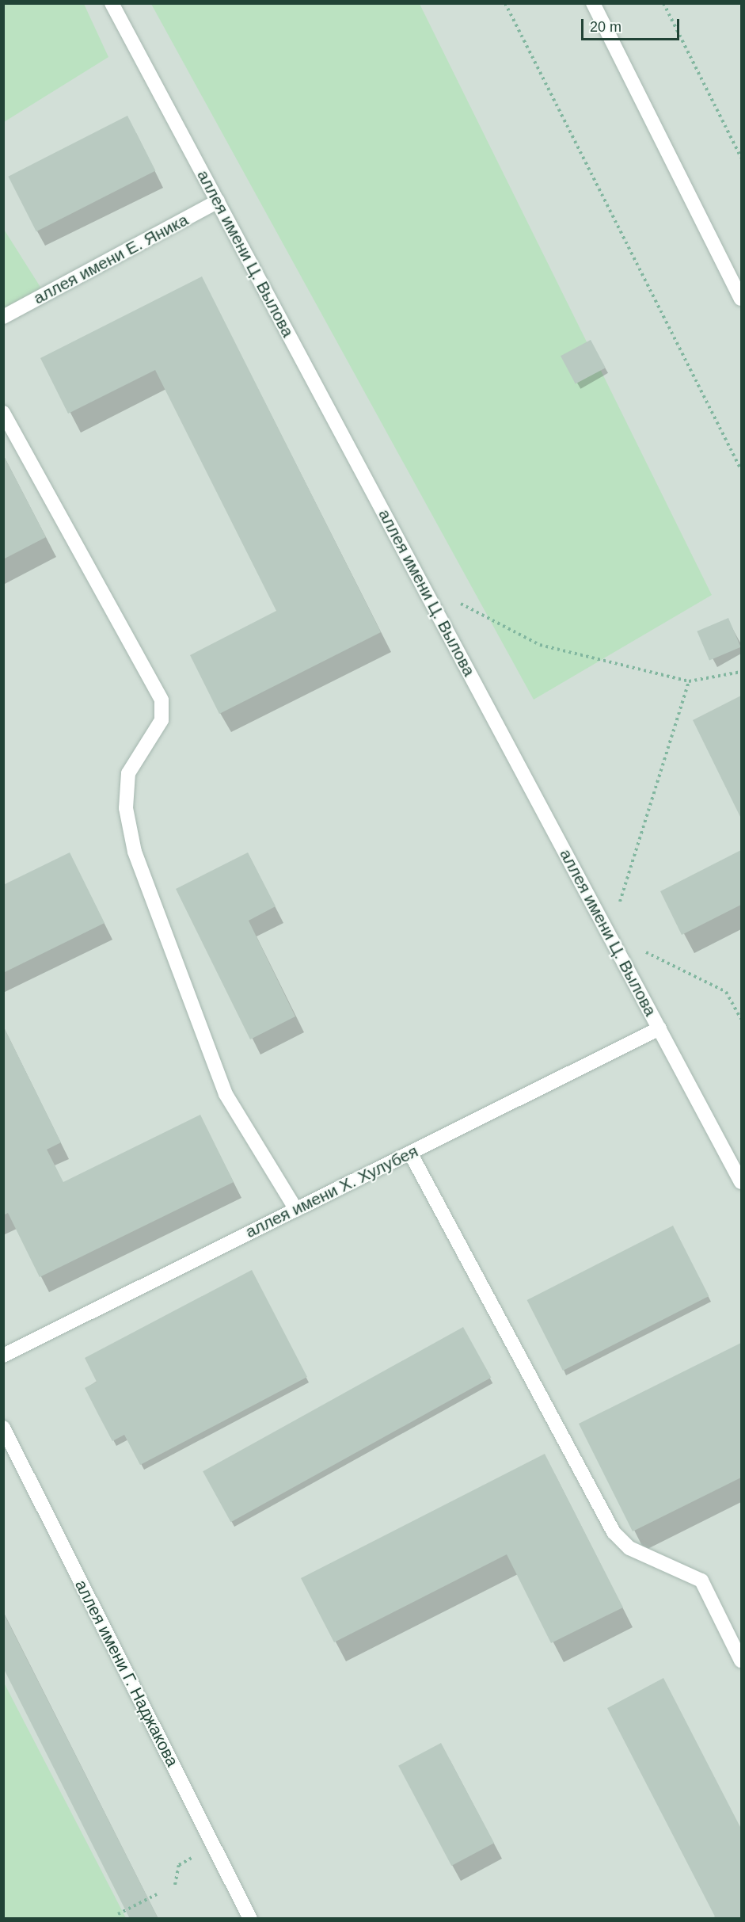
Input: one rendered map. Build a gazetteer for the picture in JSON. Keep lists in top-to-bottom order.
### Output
{
  "streets": {
    "street": [
      "аллея имени Ц. Вылова",
      "аллея имени Е. Яника",
      "аллея имени Х. Хулубея",
      "аллея имени Г. Наджакова"
    ]
  },
  "crossings": [
    ["аллея имени Ц. Вылова", "аллея имени Е. Яника"],
    ["аллея имени Ц. Вылова", "аллея имени Х. Хулубея"]
  ],
  "scale_bar": "20 m"
}
